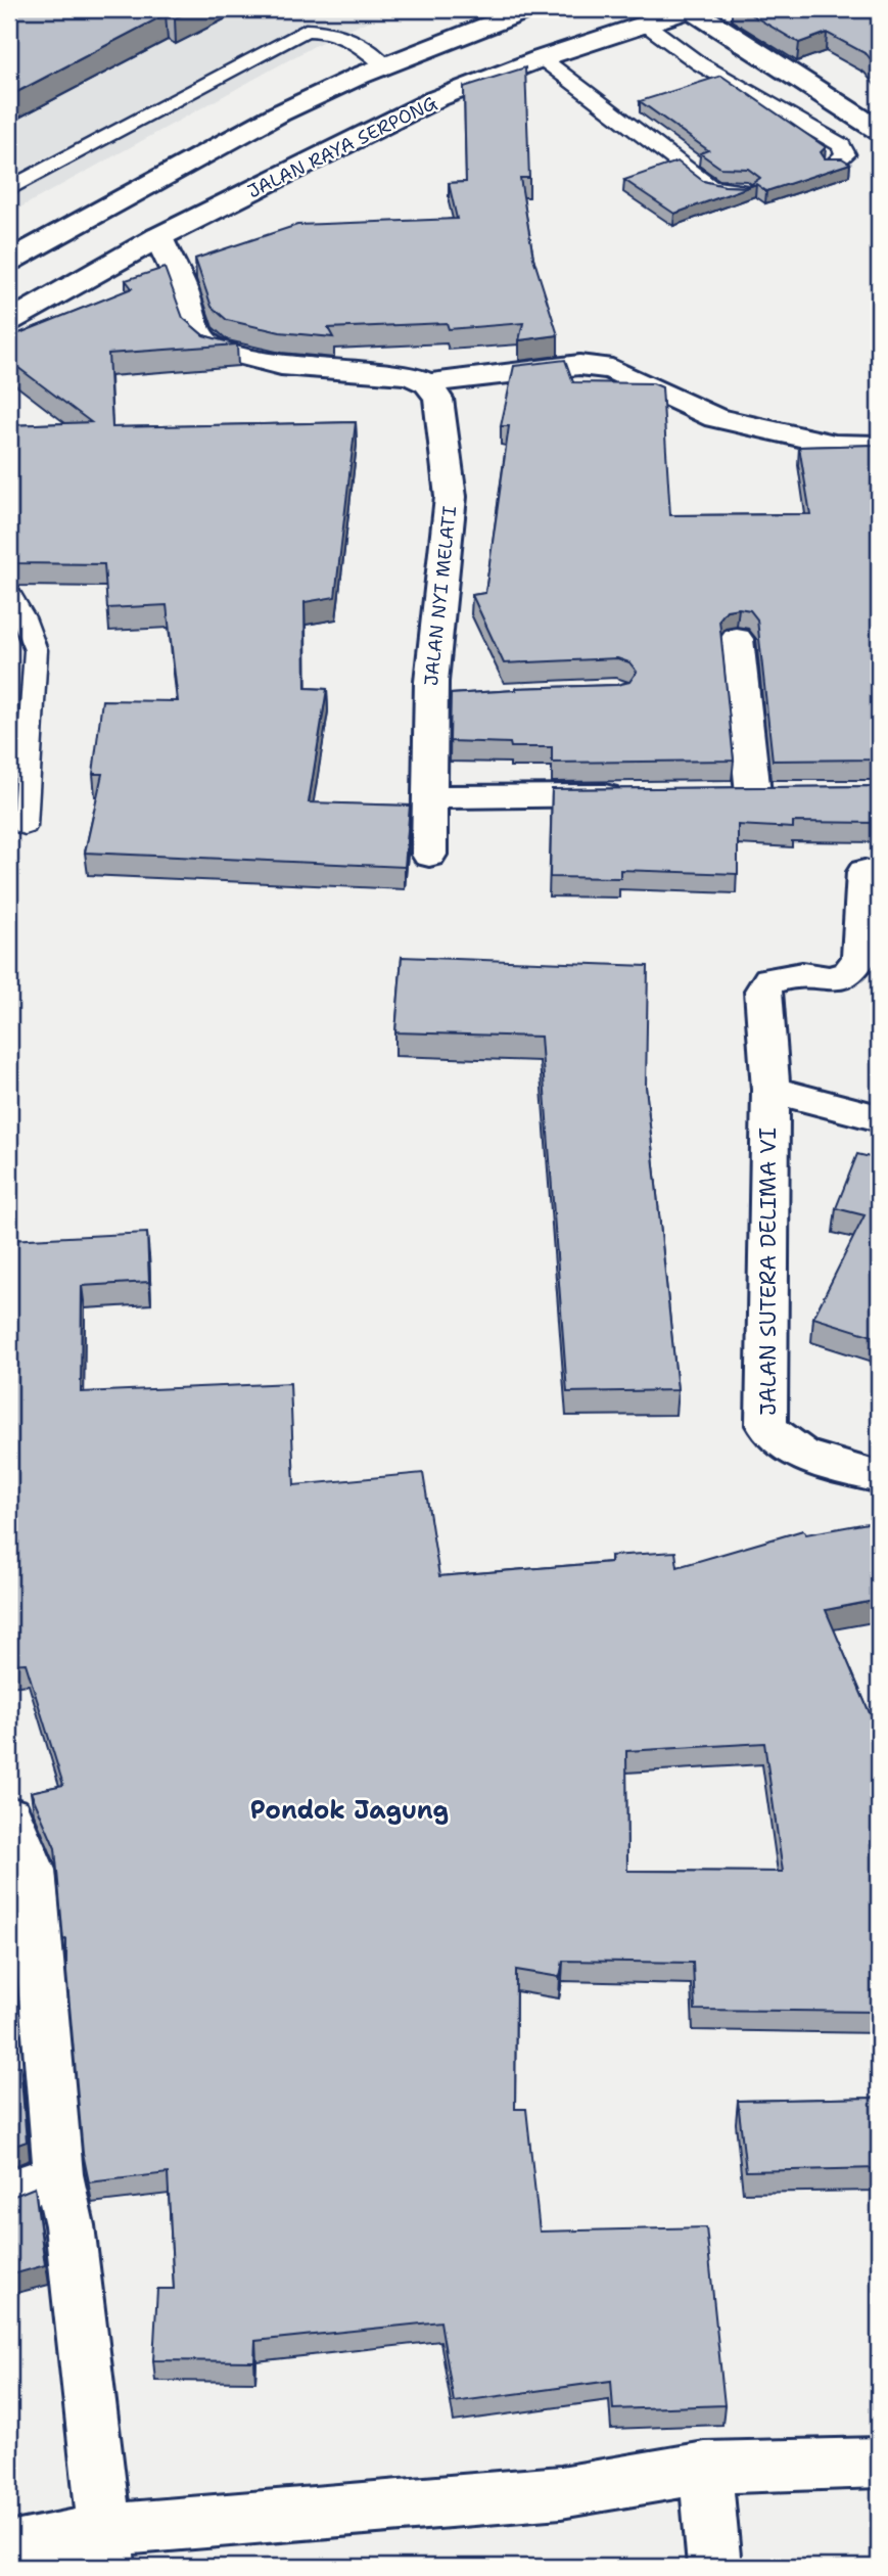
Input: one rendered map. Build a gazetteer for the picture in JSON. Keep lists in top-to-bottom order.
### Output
{
  "streets": {
    "street": ["JALAN RAYA SERPONG", "JALAN NYI MELATI", "JALAN SUTERA DELIMA VI"]
  },
  "districts": ["Pondok Jagung"]
}
